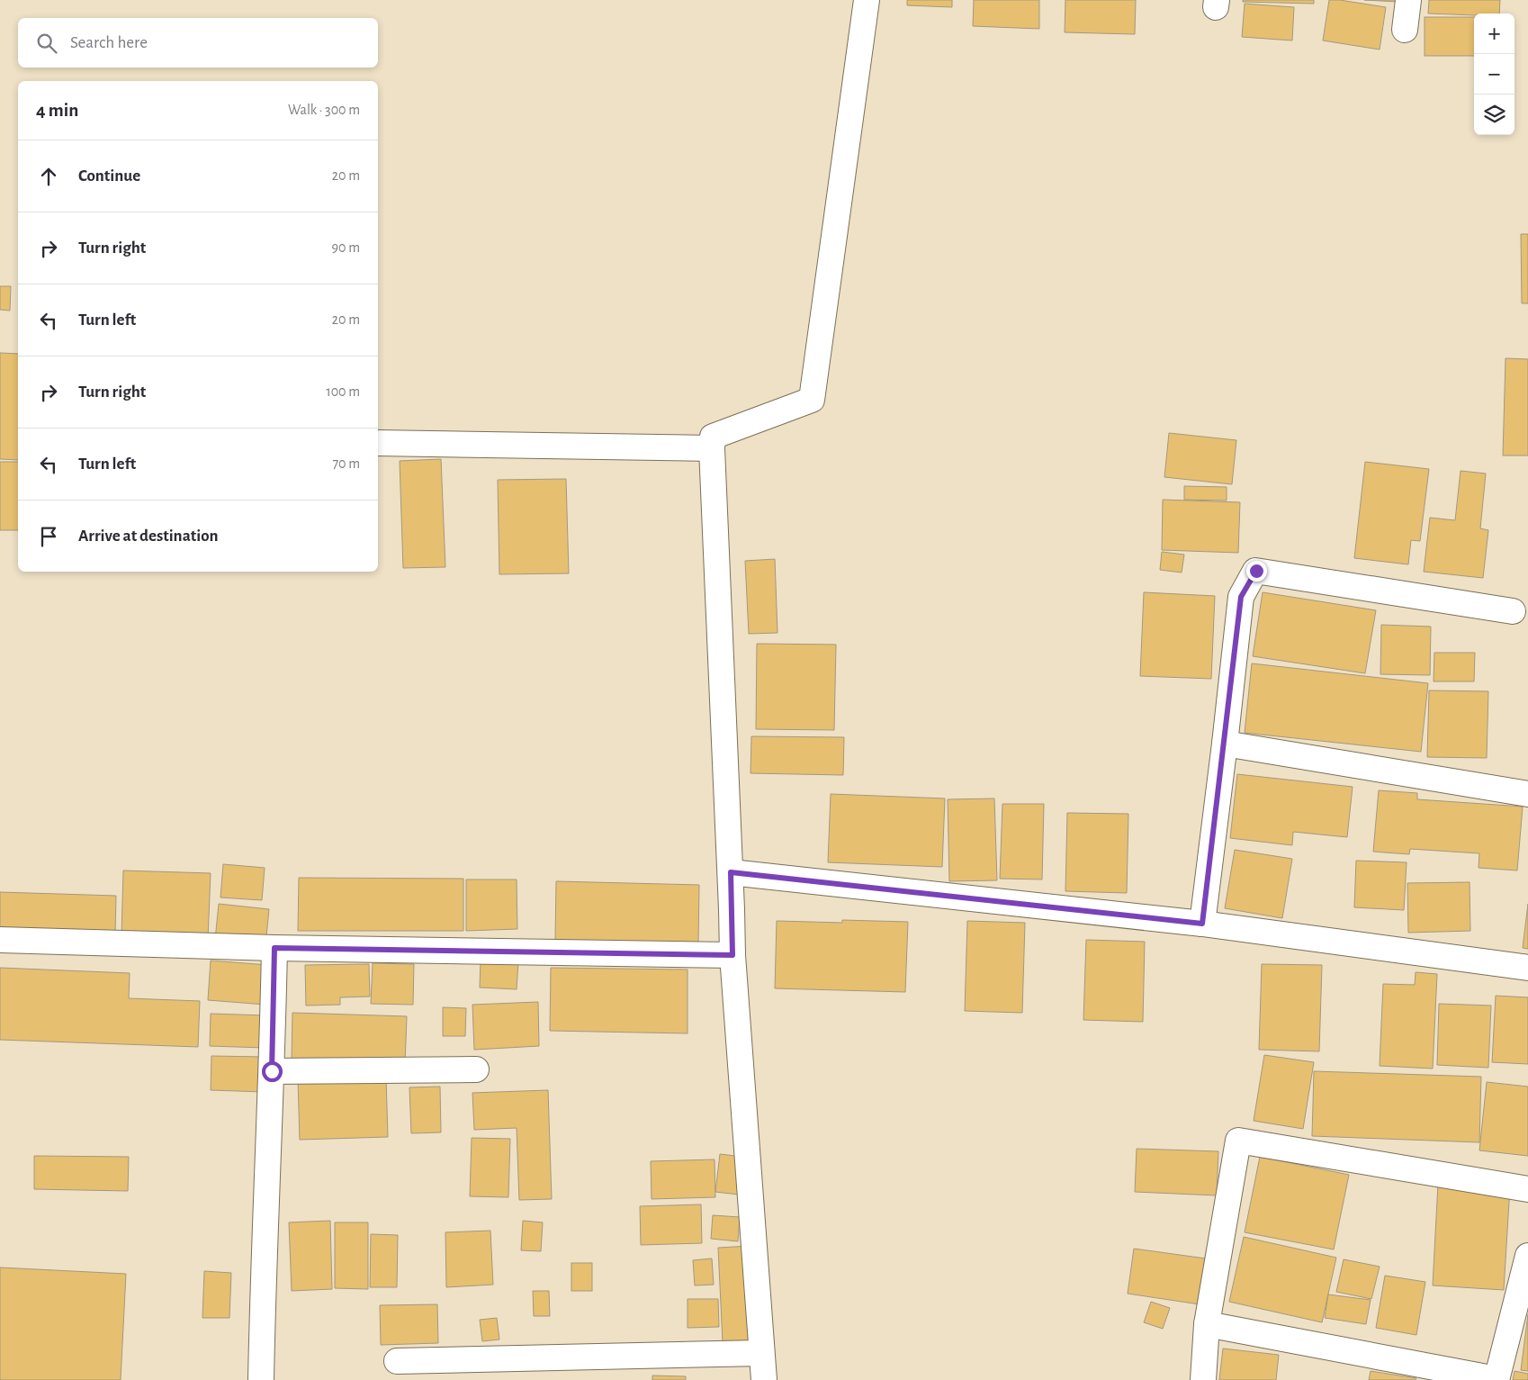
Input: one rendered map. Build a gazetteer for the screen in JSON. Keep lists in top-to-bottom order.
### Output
{
  "page": {
    "map_buttons": ["+", "−"],
    "search": "Search here",
    "heading": ["4 min", "Walk · 300 m"],
    "list": [
      ["Continue", "20 m"],
      ["Turn right", "90 m"],
      ["Turn left", "20 m"],
      ["Turn right", "100 m"],
      ["Turn left", "70 m"],
      "Arrive at destination"
    ]
  }
}
